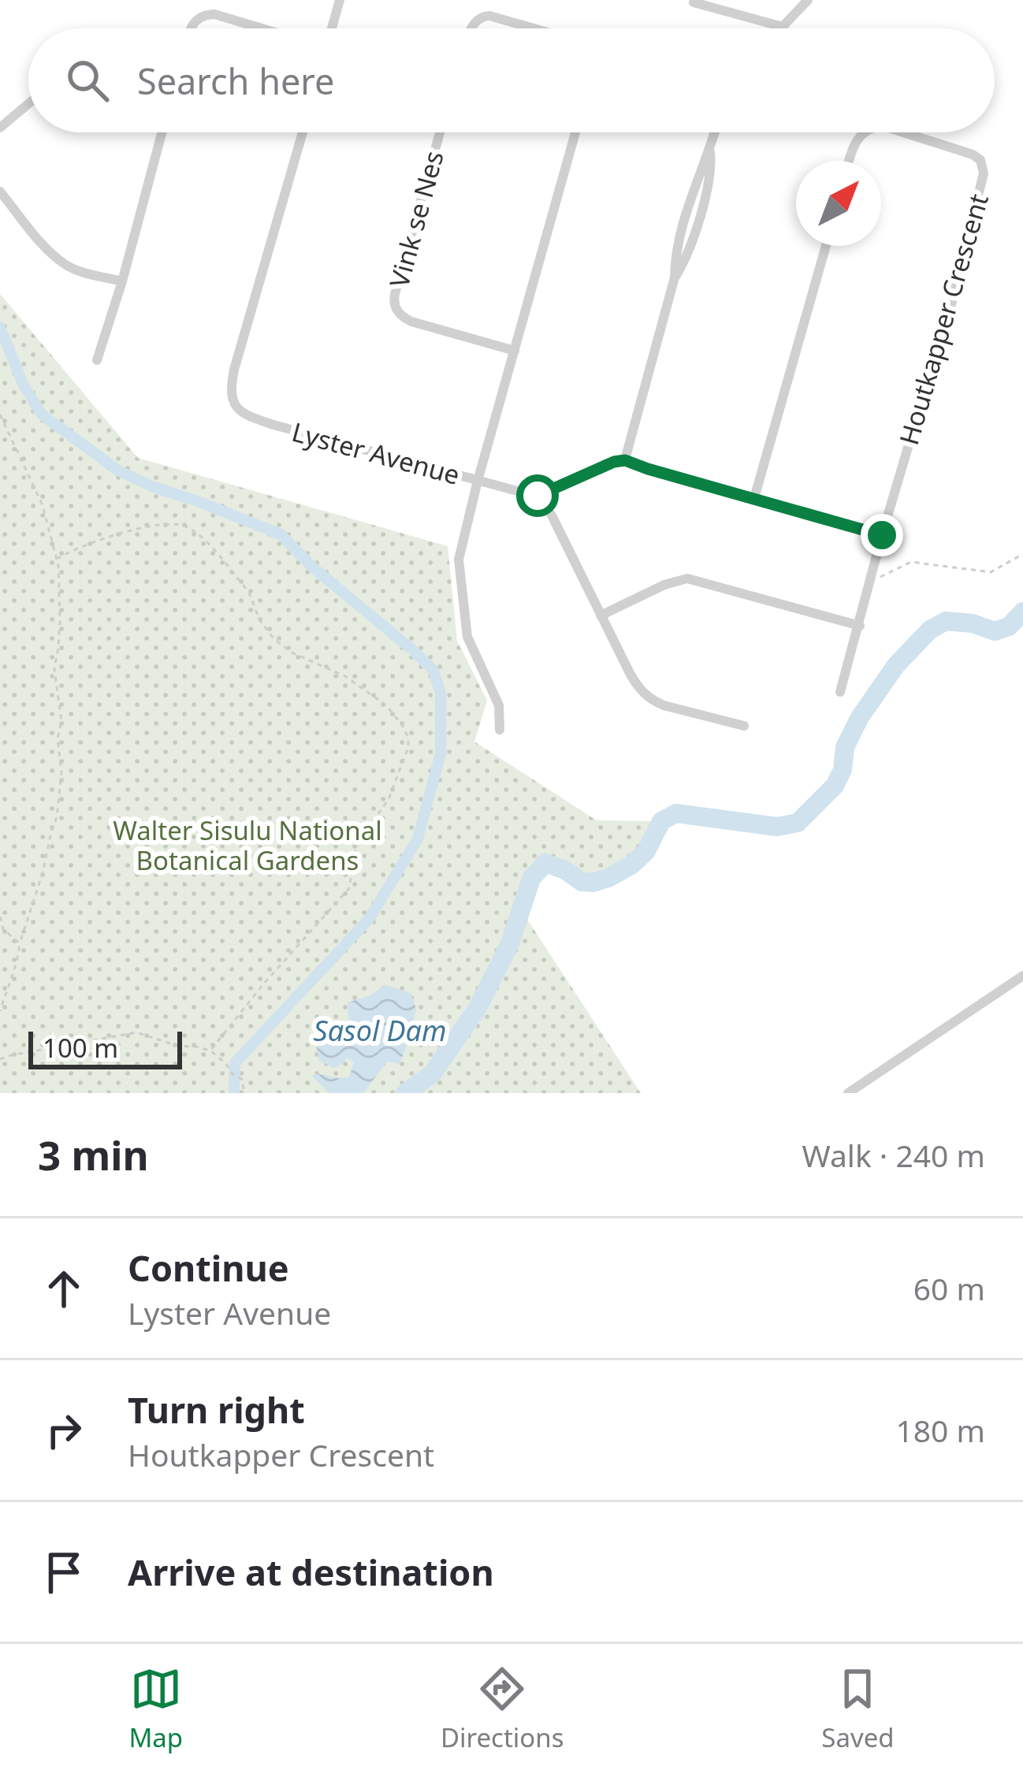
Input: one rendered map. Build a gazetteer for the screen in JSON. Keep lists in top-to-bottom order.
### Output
{
  "streets": {
    "street": ["Vink se Nes", "Houtkapper Crescent", "Lyster Avenue"]
  },
  "water": ["Sasol Dam"],
  "parks": ["Walter Sisulu National Botanical Gardens"],
  "scale_bar": "100 m",
  "north": "top right",
  "page": {
    "search": "Search here",
    "scale": "100 m",
    "heading": ["3 min", "Walk · 240 m"],
    "list": [
      ["Continue", "Lyster Avenue", "60 m"],
      ["Turn right", "Houtkapper Crescent", "180 m"],
      "Arrive at destination"
    ],
    "nav": ["Map", "Directions", "Saved"]
  }
}
